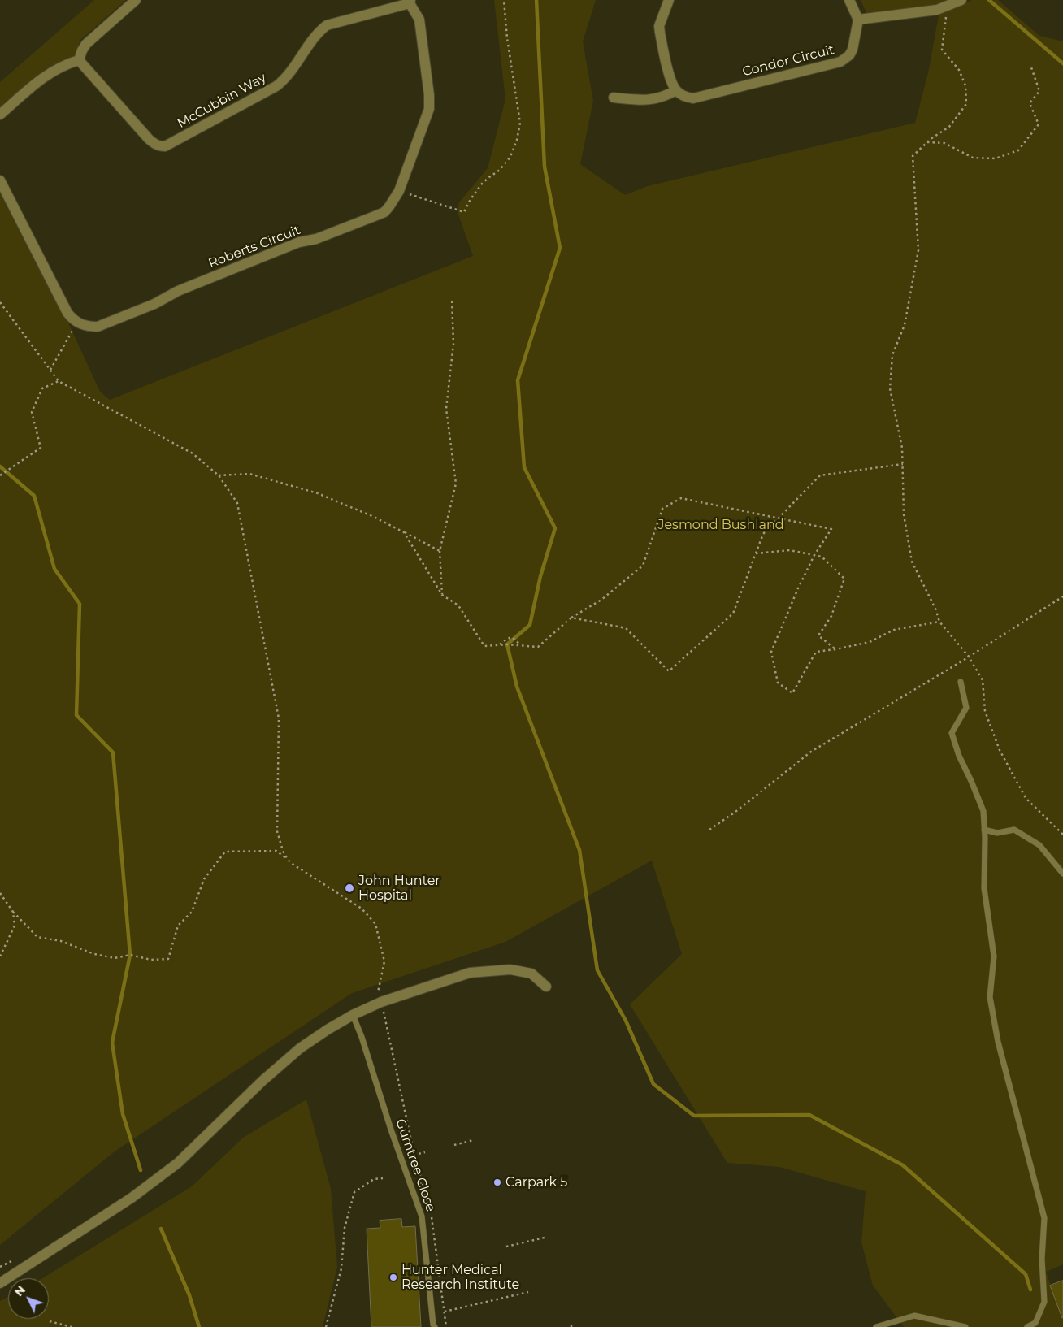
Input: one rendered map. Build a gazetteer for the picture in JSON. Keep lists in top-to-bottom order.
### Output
{
  "streets": {
    "street": ["Condor Circuit", "McCubbin Way", "Roberts Circuit"],
    "lane": ["Gumtree Close"]
  },
  "crossings": [
    ["McCubbin Way", "Roberts Circuit"]
  ],
  "parks": ["Jesmond Bushland"],
  "places": ["John Hunter Hospital", "Carpark 5", "Hunter Medical Research Institute"],
  "north": "top left"
}
